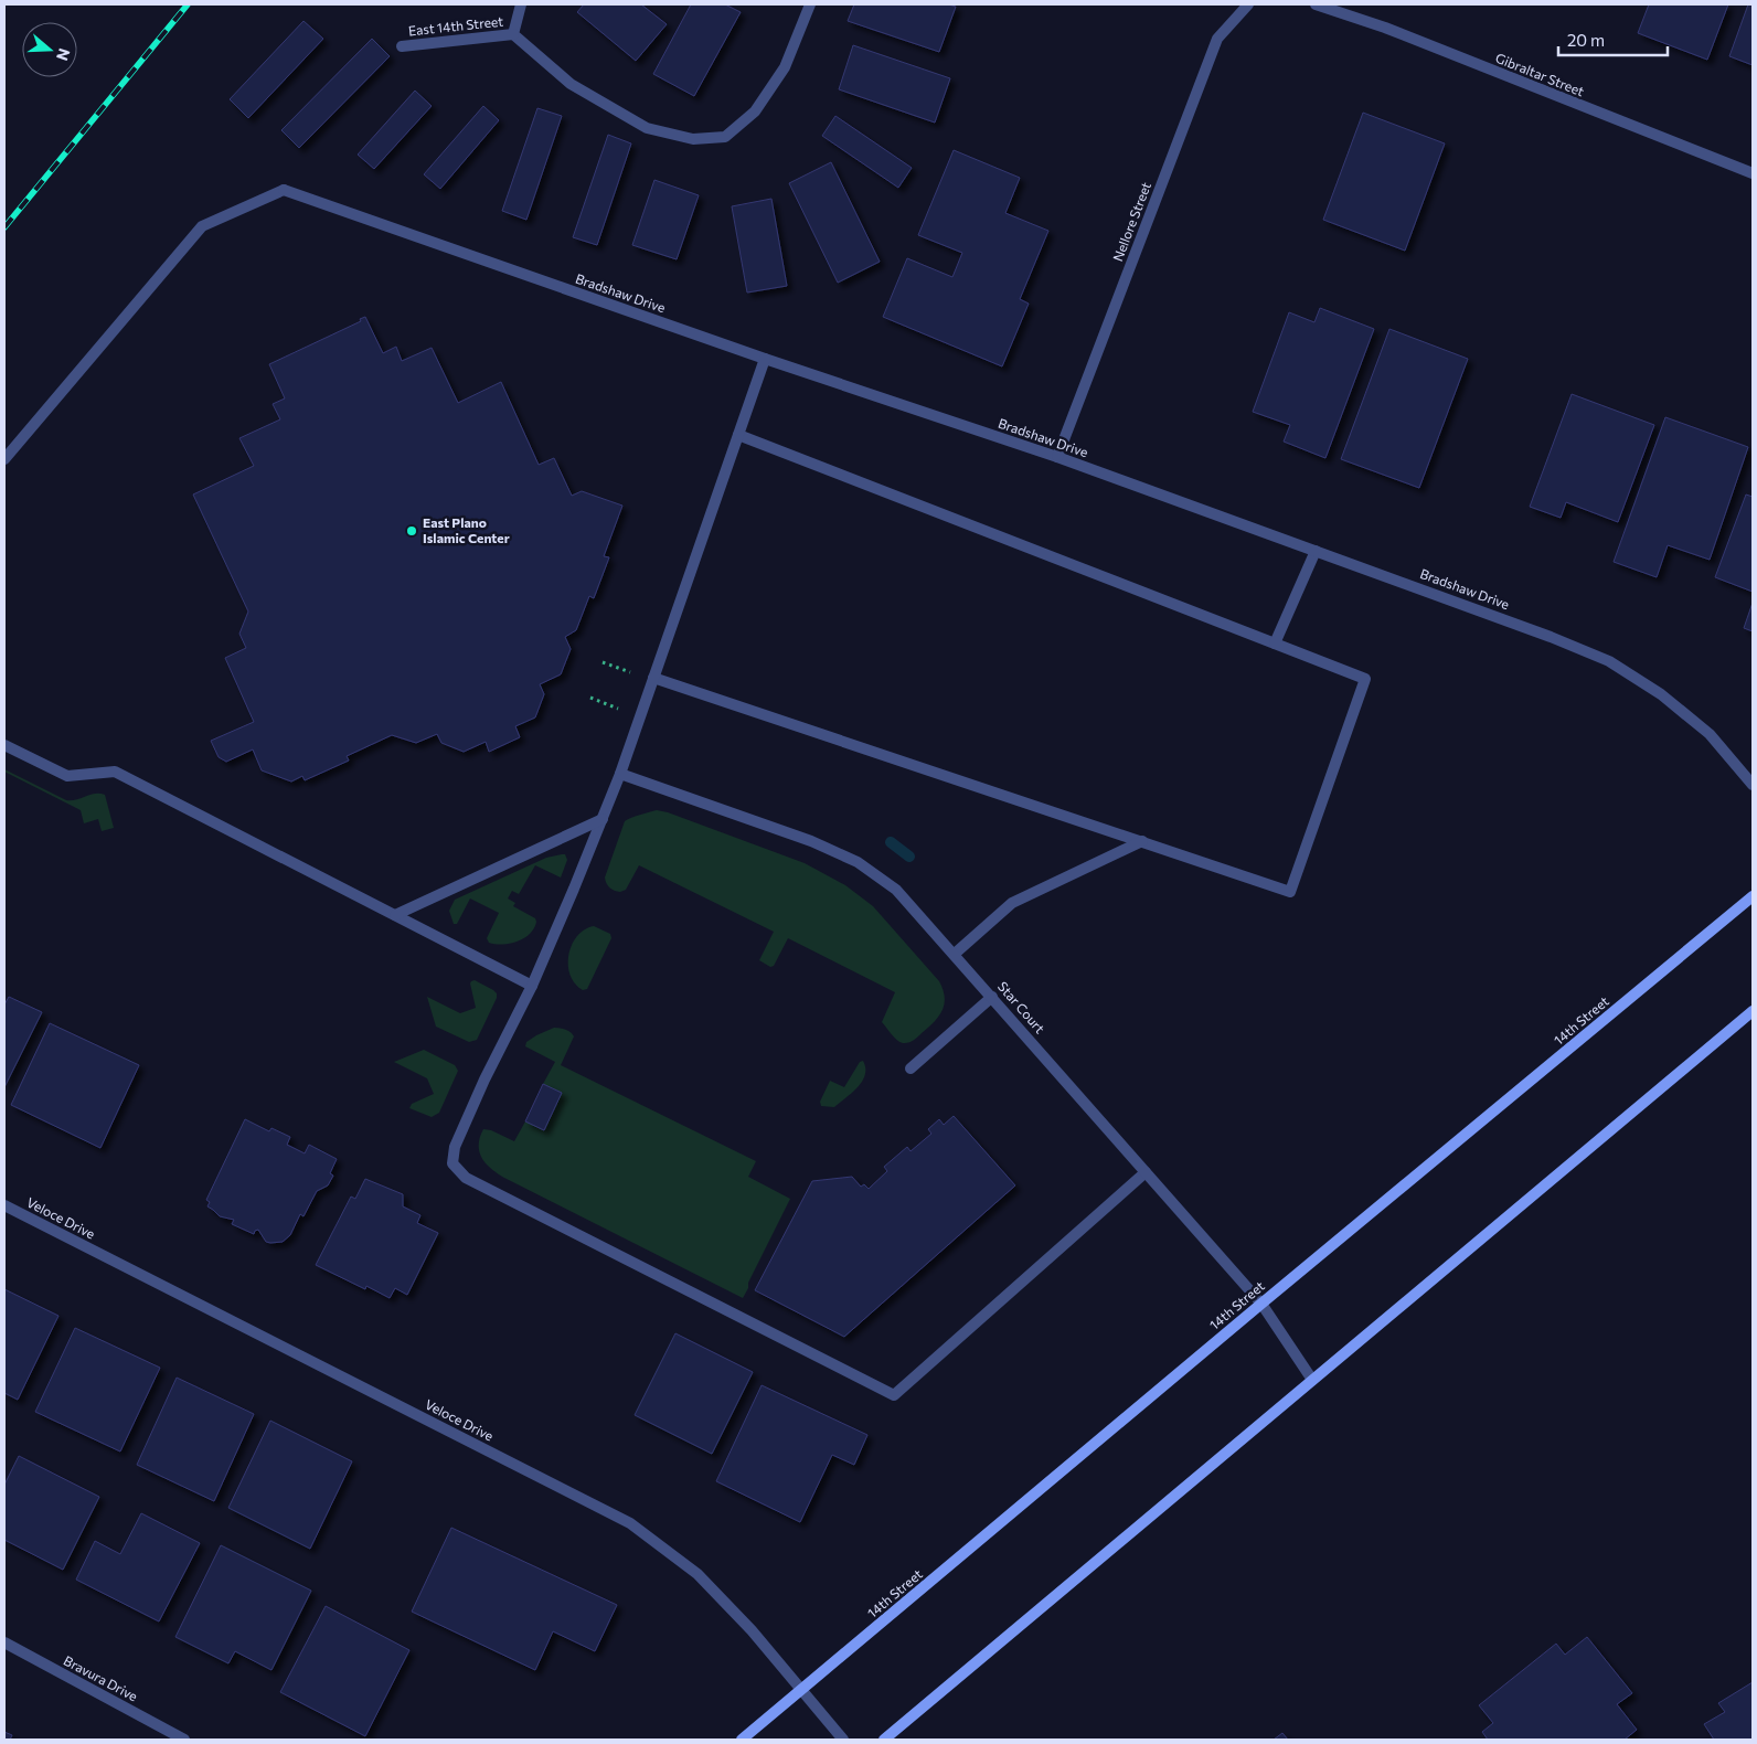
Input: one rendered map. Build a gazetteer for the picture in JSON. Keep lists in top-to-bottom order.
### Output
{
  "streets": {
    "main road": ["14th Street"],
    "street": [
      "East 14th Street",
      "Gibraltar Street",
      "Nellore Street",
      "Bradshaw Drive",
      "Star Court",
      "Veloce Drive",
      "Bravura Drive"
    ]
  },
  "crossings": [
    ["Nellore Street", "Bradshaw Drive"],
    ["Star Court", "14th Street"],
    ["14th Street", "Veloce Drive"]
  ],
  "places": ["East Plano Islamic Center"],
  "scale_bar": "20 m",
  "north": "right"
}
